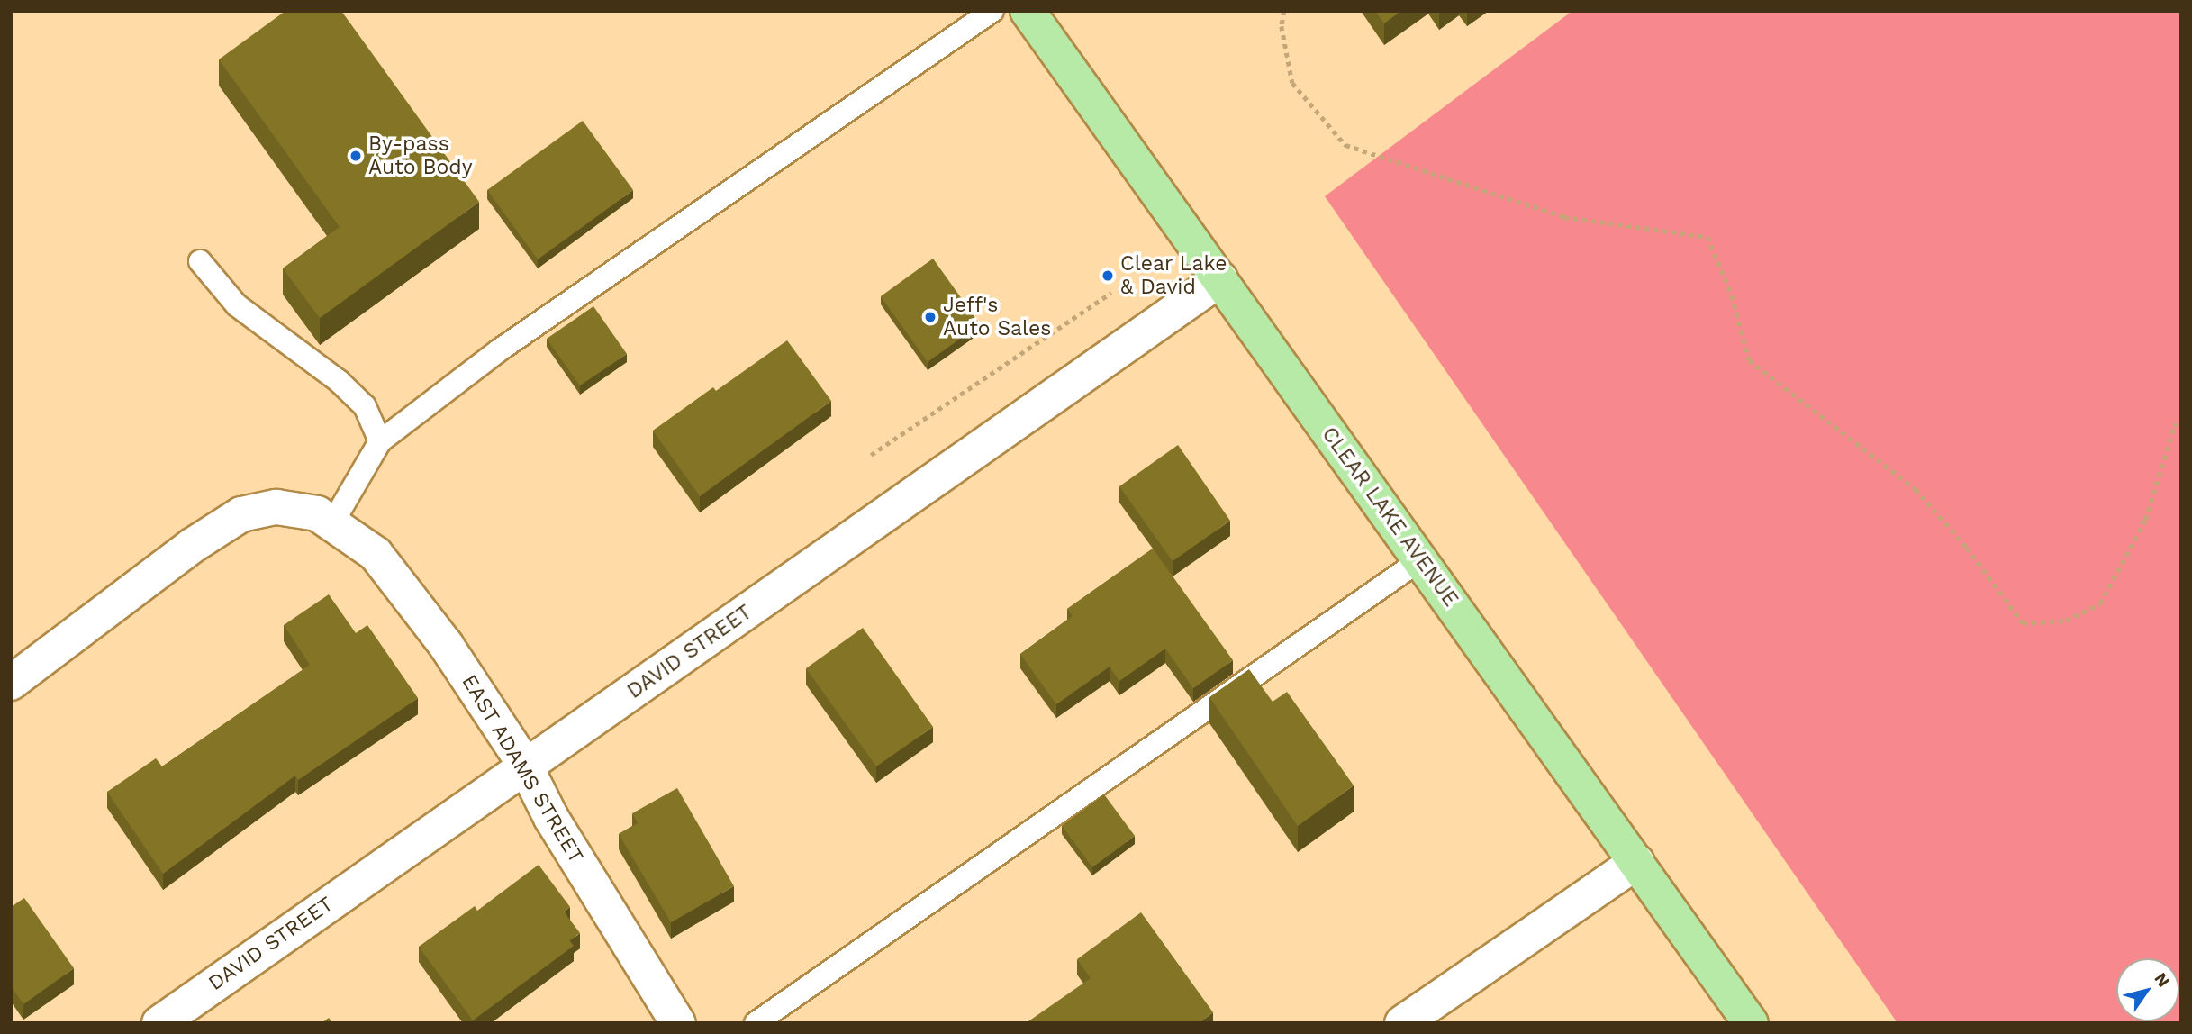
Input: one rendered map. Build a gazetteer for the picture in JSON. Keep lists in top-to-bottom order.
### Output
{
  "streets": {
    "main road": ["CLEAR LAKE AVENUE"],
    "street": ["DAVID STREET", "EAST ADAMS STREET"]
  },
  "crossings": [
    ["CLEAR LAKE AVENUE", "DAVID STREET"],
    ["DAVID STREET", "EAST ADAMS STREET"]
  ],
  "places": ["By-pass Auto Body", "Clear Lake & David", "Jeff's Auto Sales"],
  "north": "top right"
}
